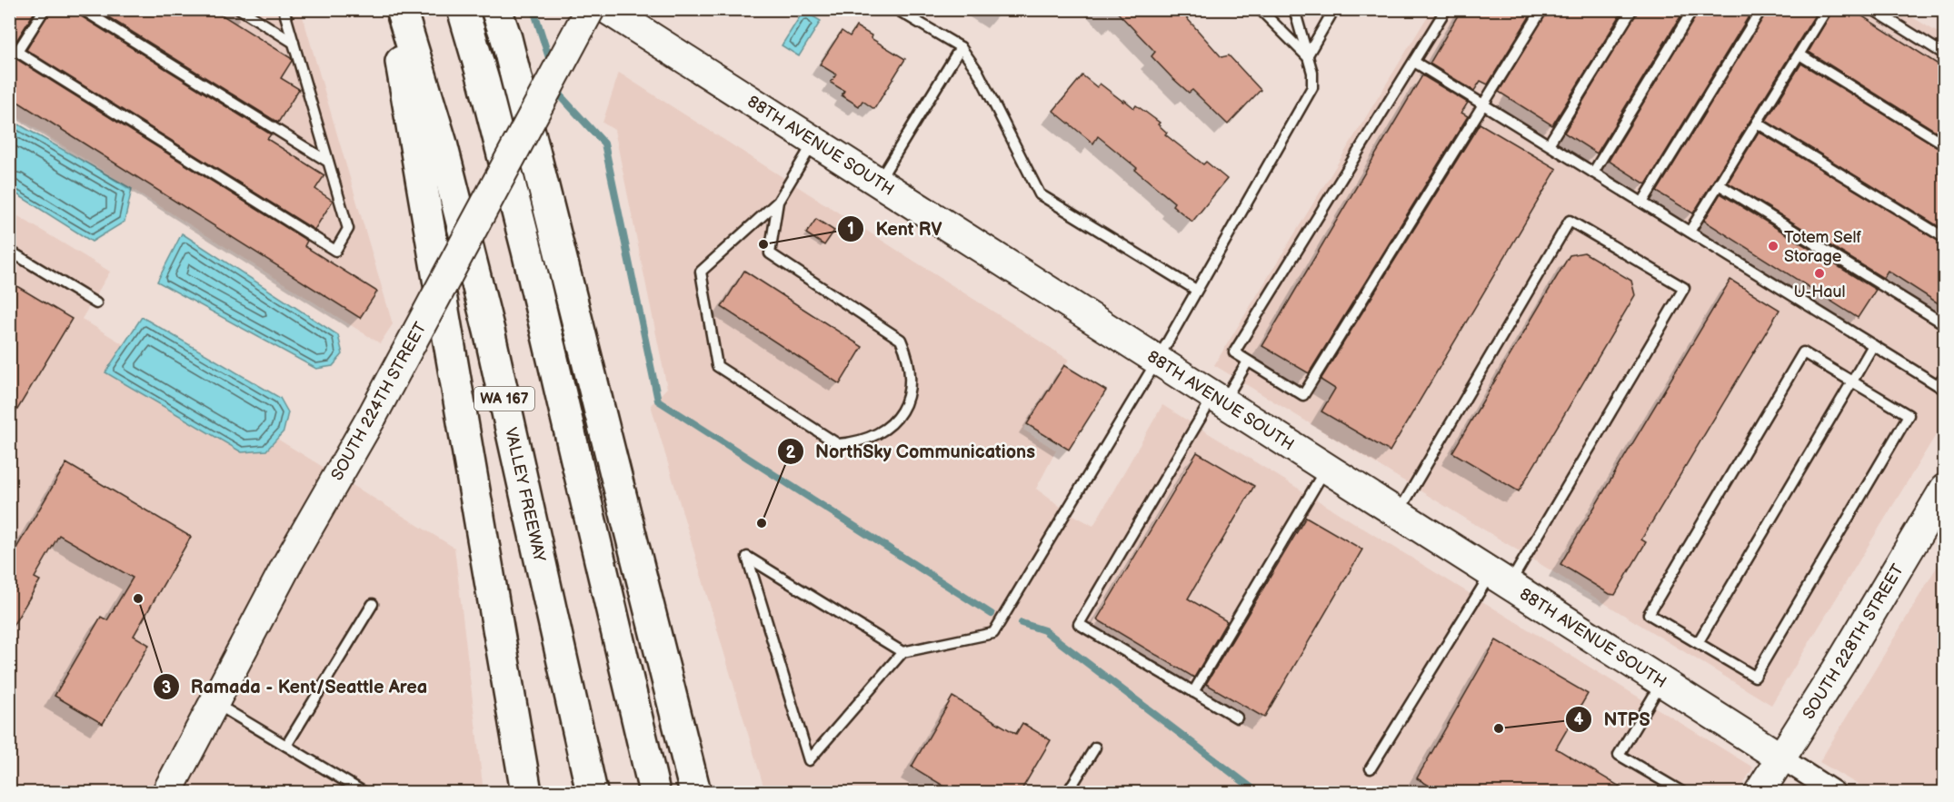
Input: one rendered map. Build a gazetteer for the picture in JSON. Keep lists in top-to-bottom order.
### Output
{
  "streets": {
    "highway": ["WA 167", "VALLEY FREEWAY"],
    "street": ["88TH AVENUE SOUTH", "SOUTH 224TH STREET", "SOUTH 228TH STREET"]
  },
  "crossings": [
    ["88TH AVENUE SOUTH", "SOUTH 228TH STREET"]
  ],
  "places": [
    "Kent RV",
    "Totem Self Storage",
    "U-Haul",
    "NorthSky Communications",
    "Ramada - Kent/Seattle Area",
    "NTPS"
  ]
}
